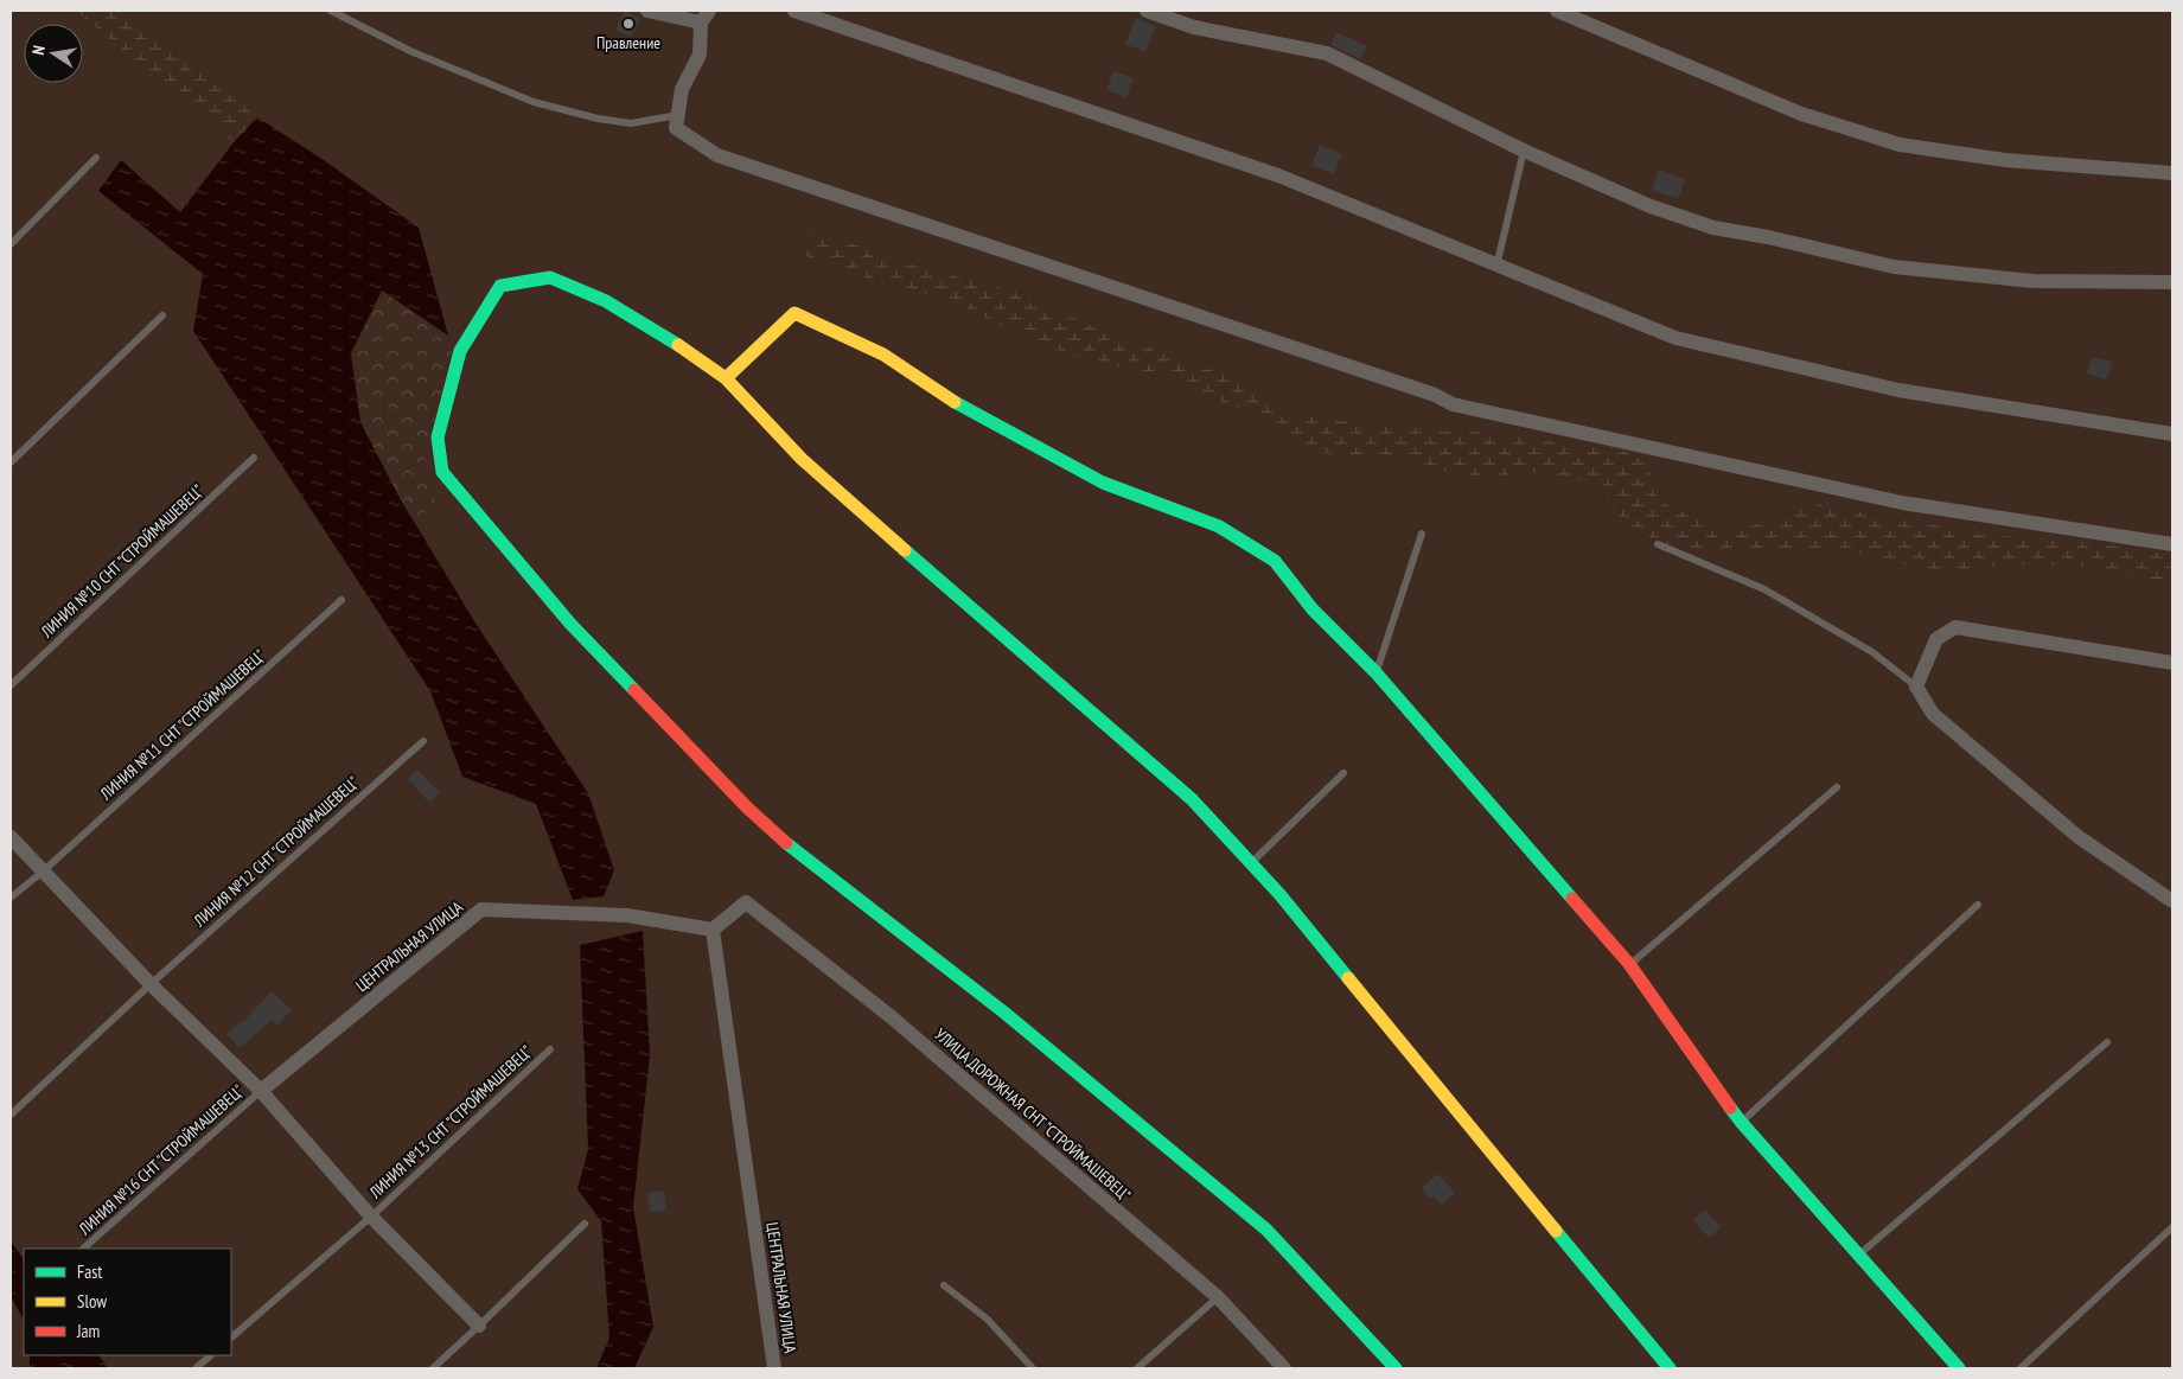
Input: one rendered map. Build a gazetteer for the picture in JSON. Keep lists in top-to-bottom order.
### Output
{
  "streets": {
    "street": ["ЦЕНТРАЛЬНАЯ УЛИЦА", "УЛИЦА ДОРОЖНАЯ СНТ \"СТРОЙМАШЕВЕЦ\""],
    "lane": [
      "ЛИНИЯ №10 СНТ \"СТРОЙМАШЕВЕЦ\"",
      "ЛИНИЯ №11 СНТ \"СТРОЙМАШЕВЕЦ\"",
      "ЛИНИЯ №12 СНТ \"СТРОЙМАШЕВЕЦ\"",
      "ЛИНИЯ №13 СНТ \"СТРОЙМАШЕВЕЦ\"",
      "ЛИНИЯ №16 СНТ \"СТРОЙМАШЕВЕЦ\""
    ]
  },
  "crossings": [
    ["ЦЕНТРАЛЬНАЯ УЛИЦА", "УЛИЦА ДОРОЖНАЯ СНТ \"СТРОЙМАШЕВЕЦ\""],
    ["ЦЕНТРАЛЬНАЯ УЛИЦА", "ЛИНИЯ №16 СНТ \"СТРОЙМАШЕВЕЦ\""]
  ],
  "places": ["Правление"],
  "legend": ["Fast", "Slow", "Jam"],
  "north": "left"
}
